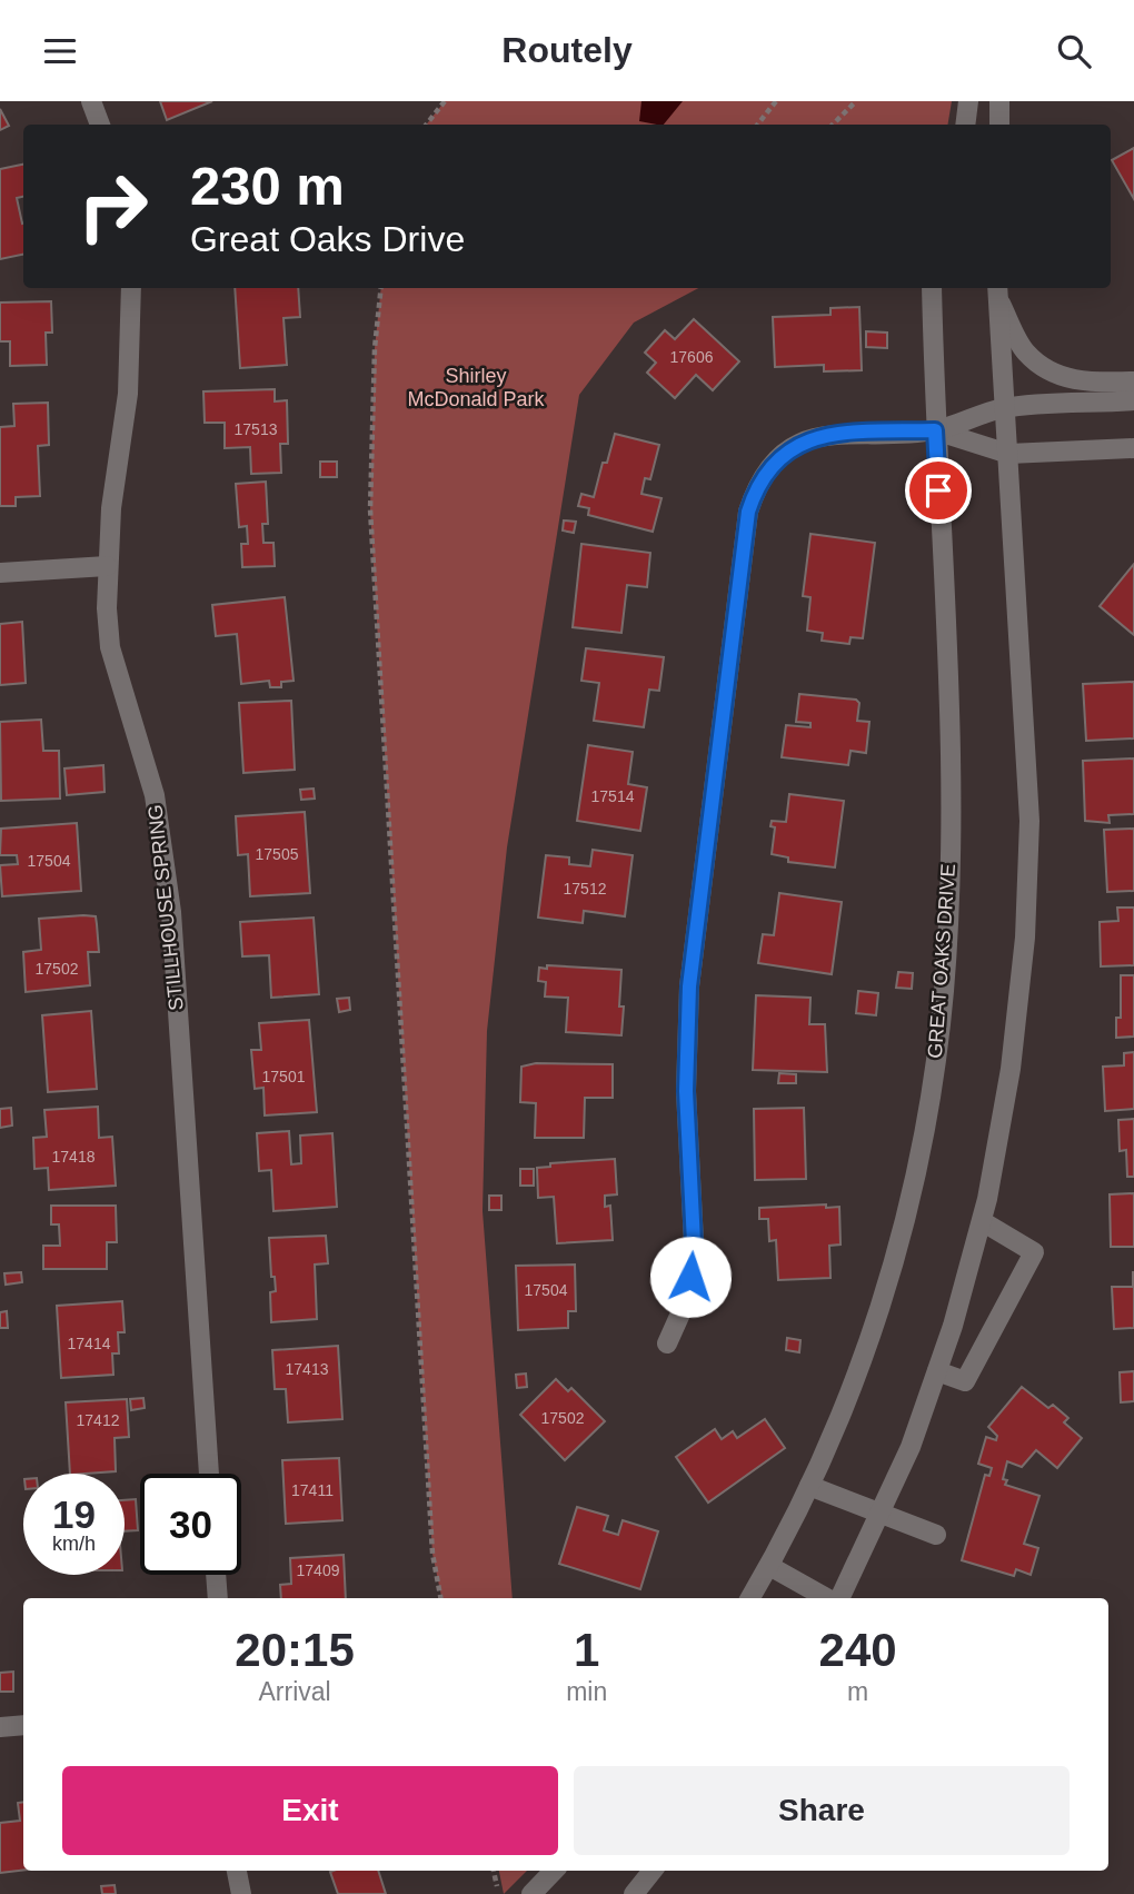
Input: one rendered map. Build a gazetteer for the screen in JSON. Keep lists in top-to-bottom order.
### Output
{
  "streets": {
    "street": ["STILLHOUSE SPRING", "GREAT OAKS DRIVE"]
  },
  "parks": ["Shirley McDonald Park"],
  "house_numbers": [
    "17606",
    "17513",
    "17514",
    "17505",
    "17504",
    "17512",
    "17502",
    "17501",
    "17418",
    "17504",
    "17414",
    "17413",
    "17502",
    "17412",
    "17411",
    "17409"
  ],
  "page": {
    "header": "Routely",
    "turn": ["230 m", "Great Oaks Drive"],
    "speed": "19 km/h",
    "limit": "30",
    "eta": [
      "20:15",
      "Arrival",
      "1",
      "min",
      "240",
      "m"
    ],
    "buttons": ["Exit", "Share"]
  }
}
